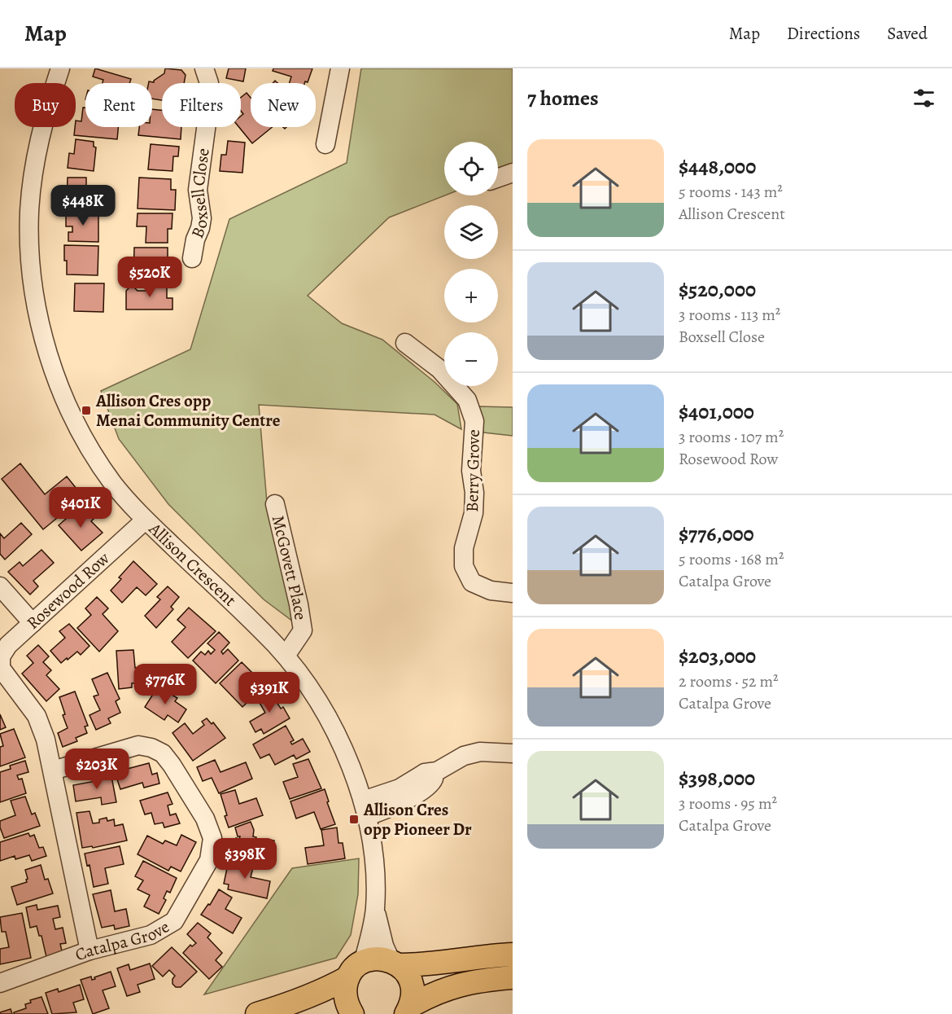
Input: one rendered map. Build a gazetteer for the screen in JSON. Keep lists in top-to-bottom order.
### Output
{
  "streets": {
    "street": [
      "Boxsell Close",
      "Berry Grove",
      "Allison Crescent",
      "McGovett Place",
      "Rosewood Row",
      "Catalpa Grove"
    ]
  },
  "crossings": [
    ["Allison Crescent", "McGovett Place"],
    ["Allison Crescent", "Rosewood Row"]
  ],
  "places": {
    "transit": ["Allison Cres opp Menai Community Centre", "Allison Cres opp Pioneer Dr"]
  },
  "page": {
    "header": "Map",
    "nav": ["Map", "Directions", "Saved"],
    "heading": "7 homes",
    "chip": [
      "Buy",
      "Rent",
      "Filters",
      "New"
    ],
    "list": [
      {
        "name": "$448,000",
        "note": "5 rooms · 143 m² · Allison Crescent"
      },
      {
        "name": "$520,000",
        "note": "3 rooms · 113 m² · Boxsell Close"
      },
      {
        "name": "$401,000",
        "note": "3 rooms · 107 m² · Rosewood Row"
      },
      {
        "name": "$776,000",
        "note": "5 rooms · 168 m² · Catalpa Grove"
      },
      {
        "name": "$203,000",
        "note": "2 rooms · 52 m² · Catalpa Grove"
      },
      {
        "name": "$398,000",
        "note": "3 rooms · 95 m² · Catalpa Grove"
      }
    ],
    "map_buttons": ["+", "−"],
    "price": [
      "$448K",
      "$520K",
      "$401K",
      "$776K",
      "$391K",
      "$203K",
      "$398K"
    ]
  }
}
